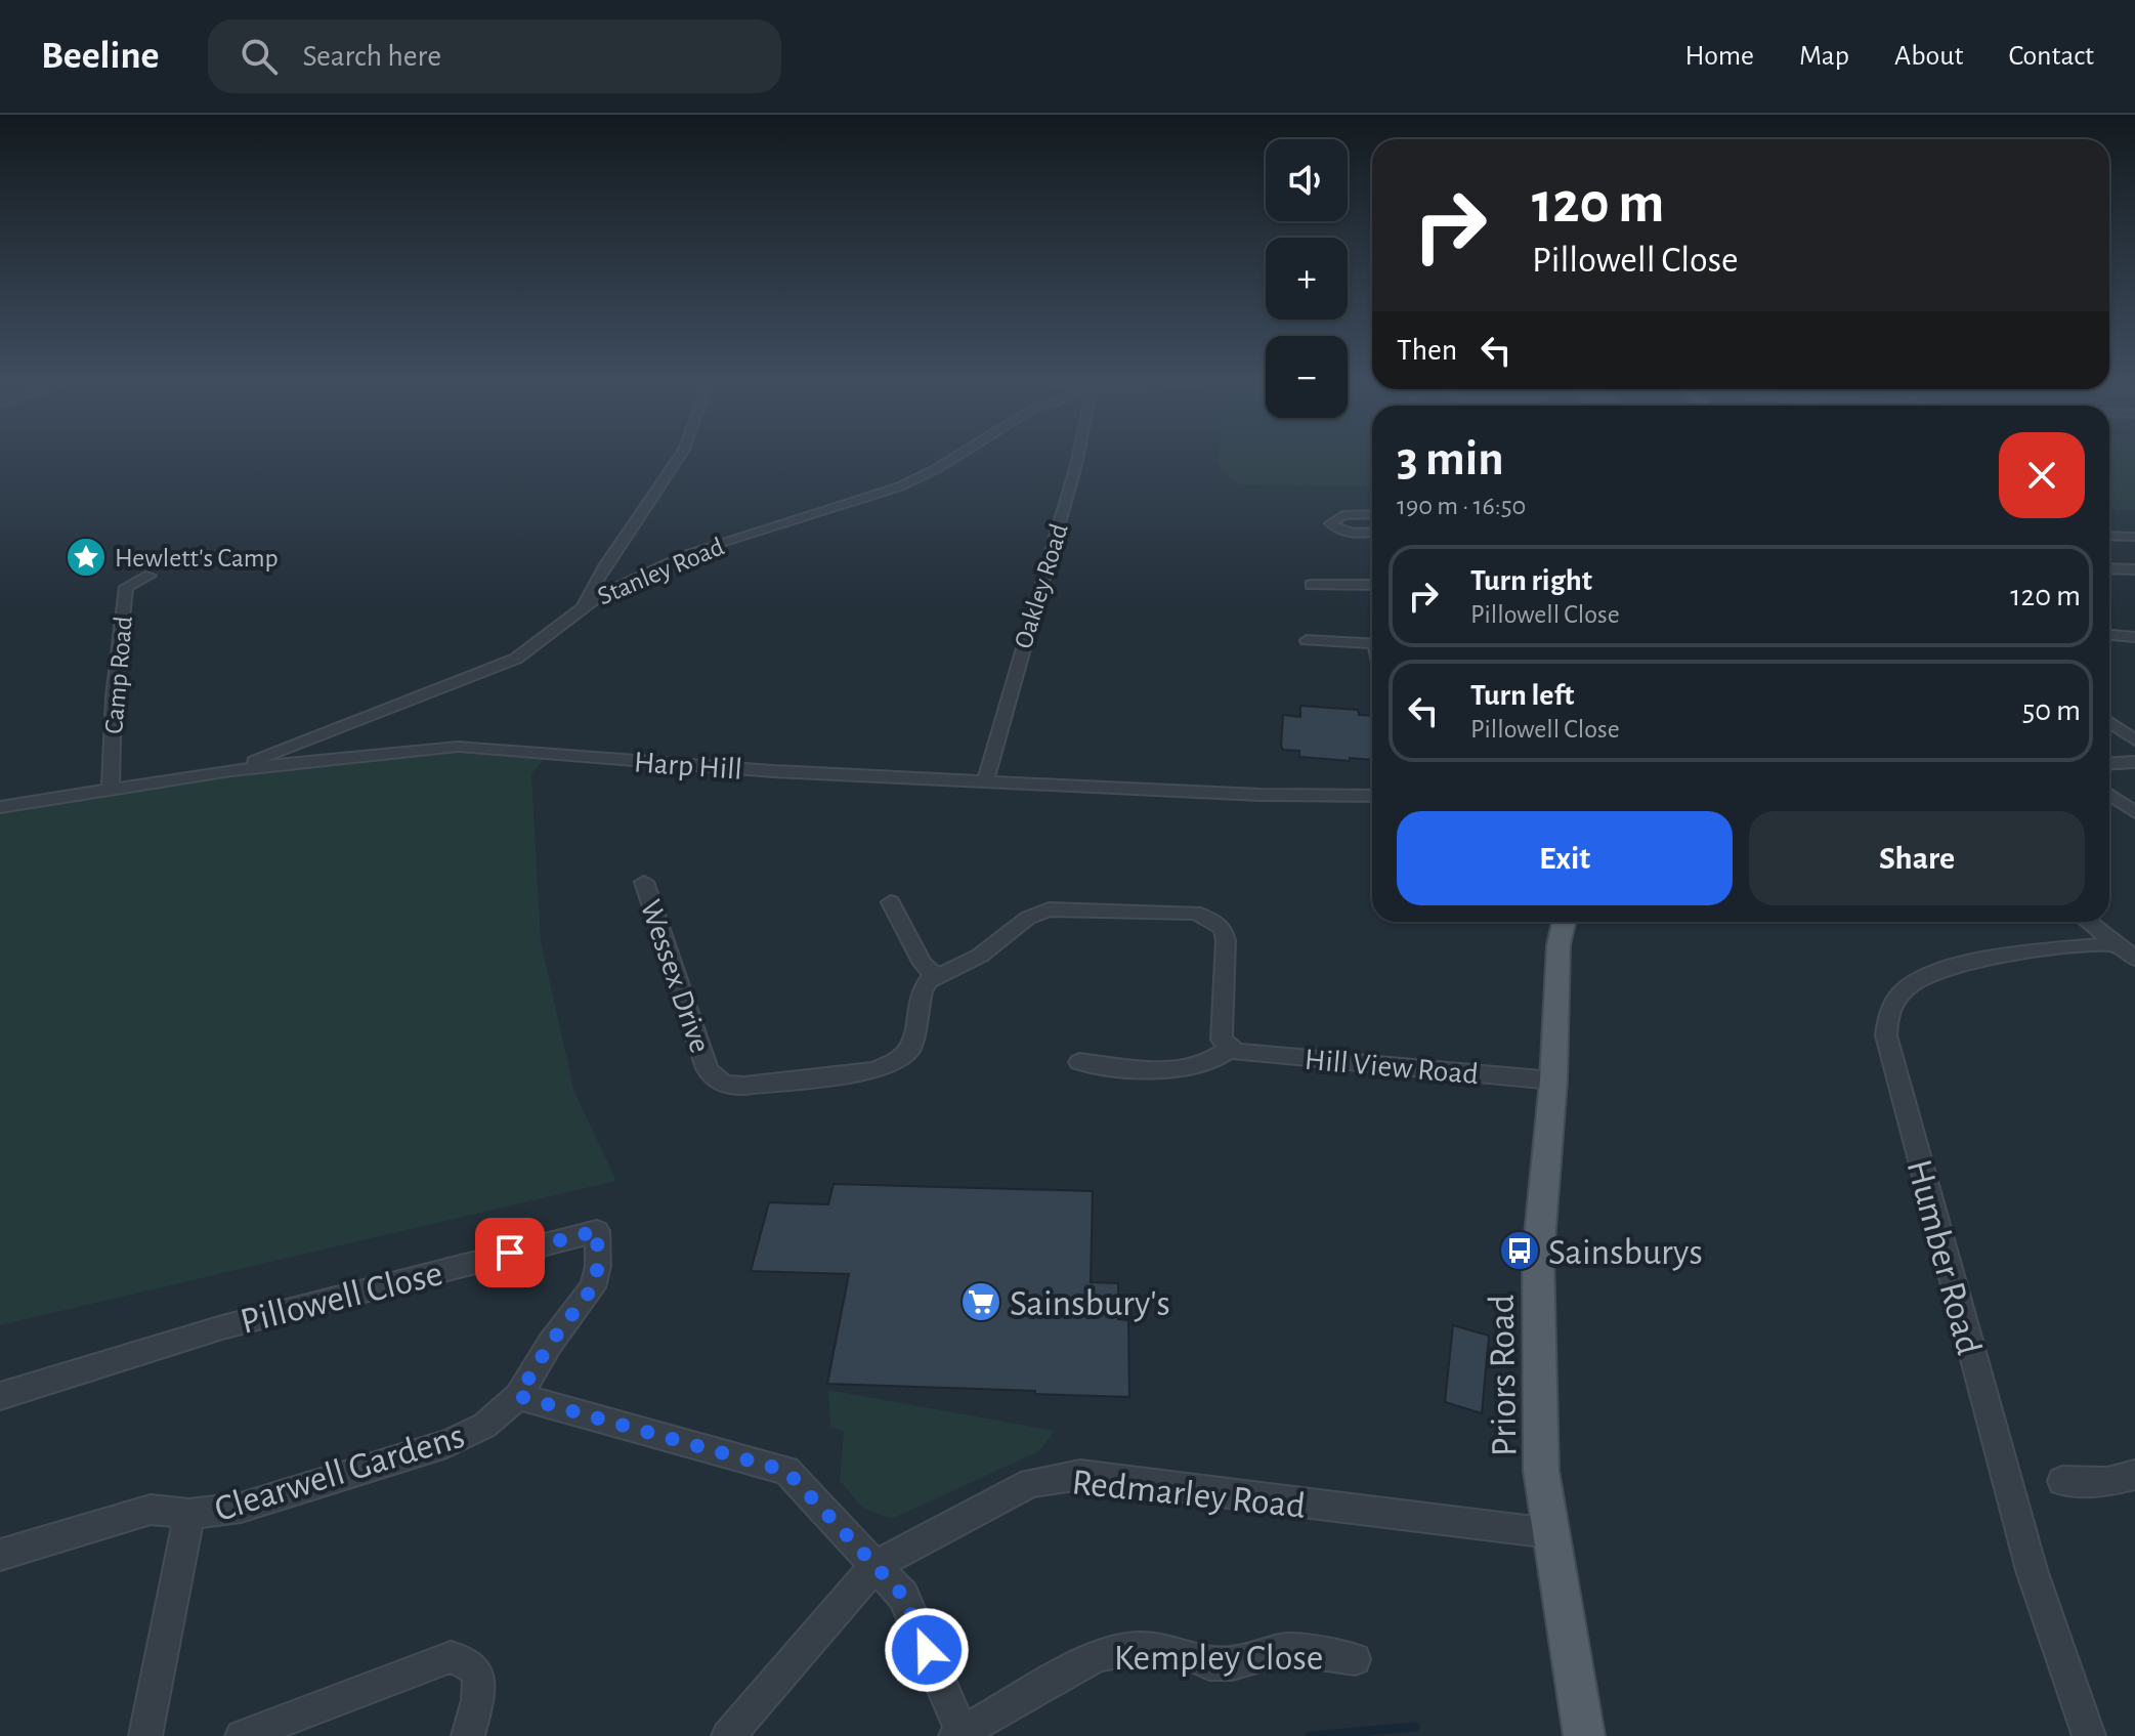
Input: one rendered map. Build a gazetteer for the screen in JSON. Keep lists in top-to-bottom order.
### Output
{
  "streets": {
    "main road": ["Priors Road"],
    "street": [
      "Stanley Road",
      "Oakley Road",
      "Camp Road",
      "Harp Hill",
      "Wessex Drive",
      "Hill View Road",
      "Humber Road",
      "Pillowell Close",
      "Clearwell Gardens",
      "Redmarley Road",
      "Kempley Close"
    ]
  },
  "crossings": [
    ["Stanley Road", "Harp Hill"],
    ["Oakley Road", "Harp Hill"],
    ["Camp Road", "Harp Hill"],
    ["Hill View Road", "Priors Road"],
    ["Pillowell Close", "Clearwell Gardens"],
    ["Priors Road", "Redmarley Road"]
  ],
  "places": {
    "place": ["Hewlett's Camp"],
    "bus stop": ["Sainsburys"],
    "supermarket": ["Sainsbury's"]
  },
  "page": {
    "header": "Beeline",
    "search": "Search here",
    "nav": [
      "Home",
      "Map",
      "About",
      "Contact"
    ],
    "map_buttons": ["+", "−"],
    "turn": ["120 m", "Pillowell Close"],
    "then": "Then",
    "heading": ["3 min", "190 m · 16:50"],
    "list": [
      {
        "name": "Turn right",
        "note": "Pillowell Close",
        "value": "120 m"
      },
      {
        "name": "Turn left",
        "note": "Pillowell Close",
        "value": "50 m"
      }
    ],
    "buttons": ["Exit", "Share"]
  }
}
